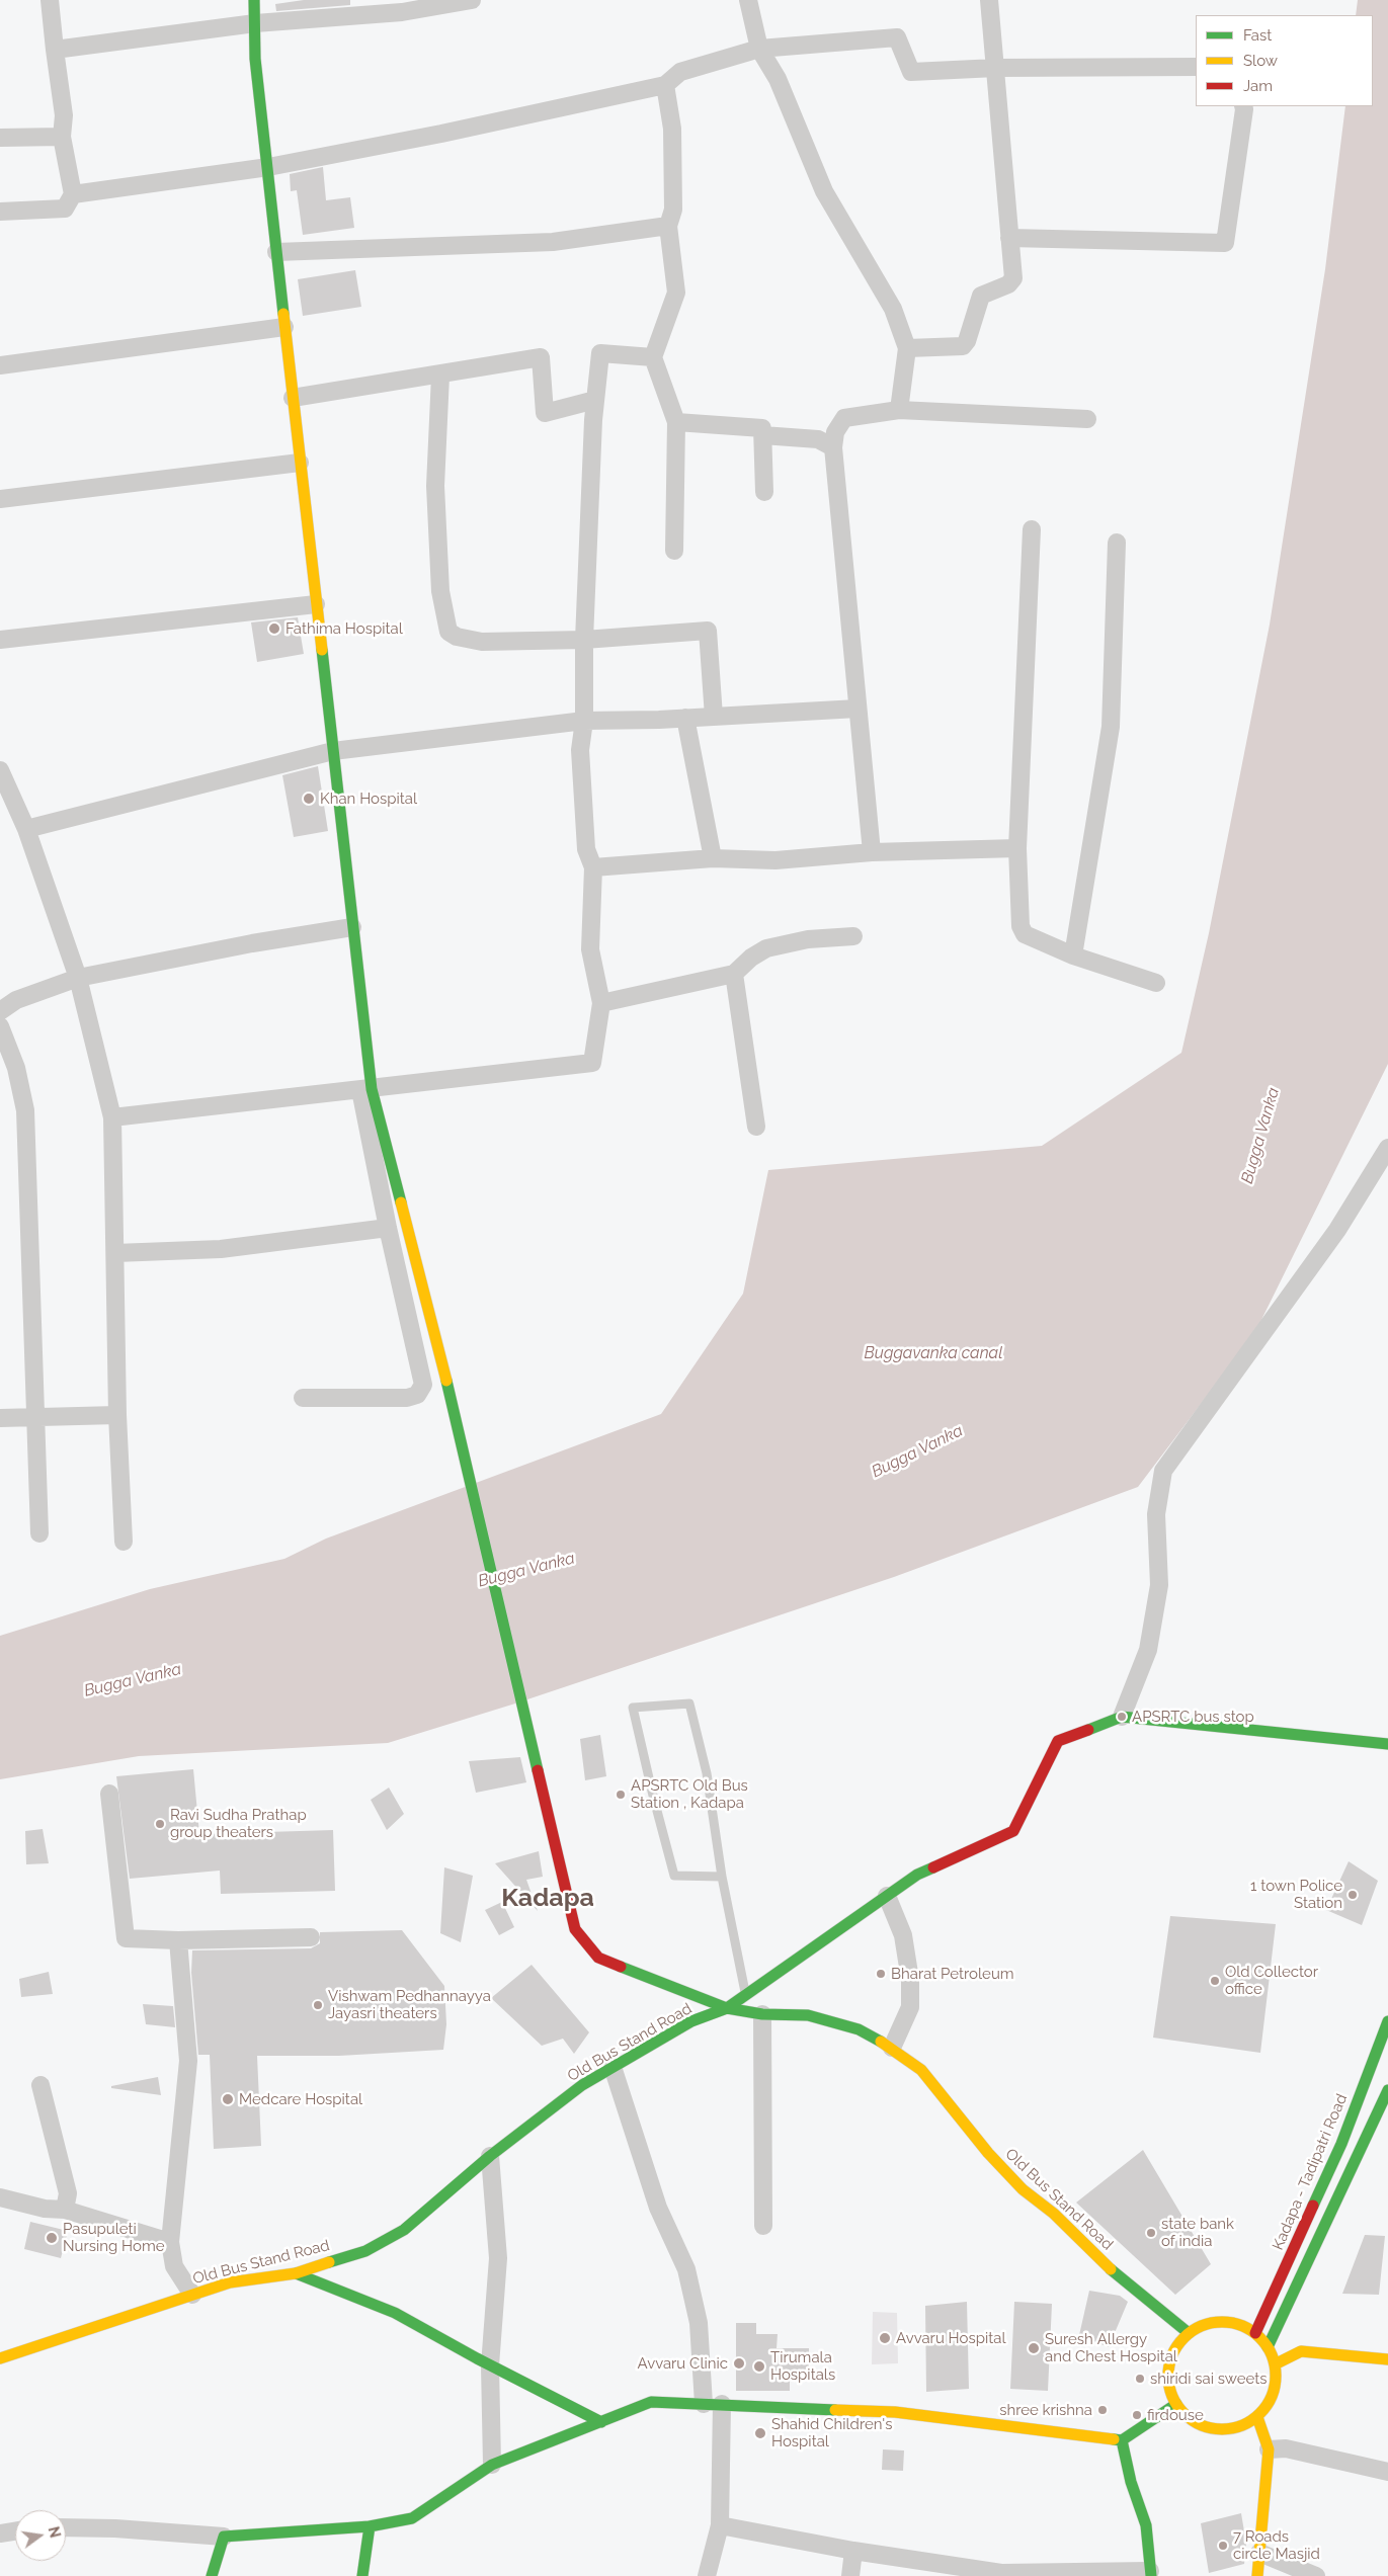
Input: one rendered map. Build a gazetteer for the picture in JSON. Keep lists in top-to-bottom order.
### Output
{
  "streets": {
    "main road": ["Old Bus Stand Road", "Kadapa - Tadipatri Road"]
  },
  "crossings": [
    ["Old Bus Stand Road", "Kadapa - Tadipatri Road"]
  ],
  "districts": ["Kadapa"],
  "water": ["Bugga Vanka", "Buggavanka canal"],
  "places": [
    "Fathima Hospital",
    "Khan Hospital",
    "APSRTC bus stop",
    "APSRTC Old Bus Station , Kadapa",
    "Ravi Sudha Prathap group theaters",
    "1 town Police Station",
    "Bharat Petroleum",
    "Old Collector office",
    "Vishwam Pedhannayya Jayasri theaters",
    "Medcare Hospital",
    "state bank of india",
    "Pasupuleti Nursing Home",
    "Avvaru Hospital",
    "Suresh Allergy and Chest Hospital",
    "Avvaru Clinic",
    "Tirumala Hospitals",
    "shiridi sai sweets",
    "shree krishna",
    "firdouse",
    "Shahid Children's Hospital",
    "7 Roads circle Masjid"
  ],
  "legend": ["Fast", "Slow", "Jam"],
  "north": "right"
}
